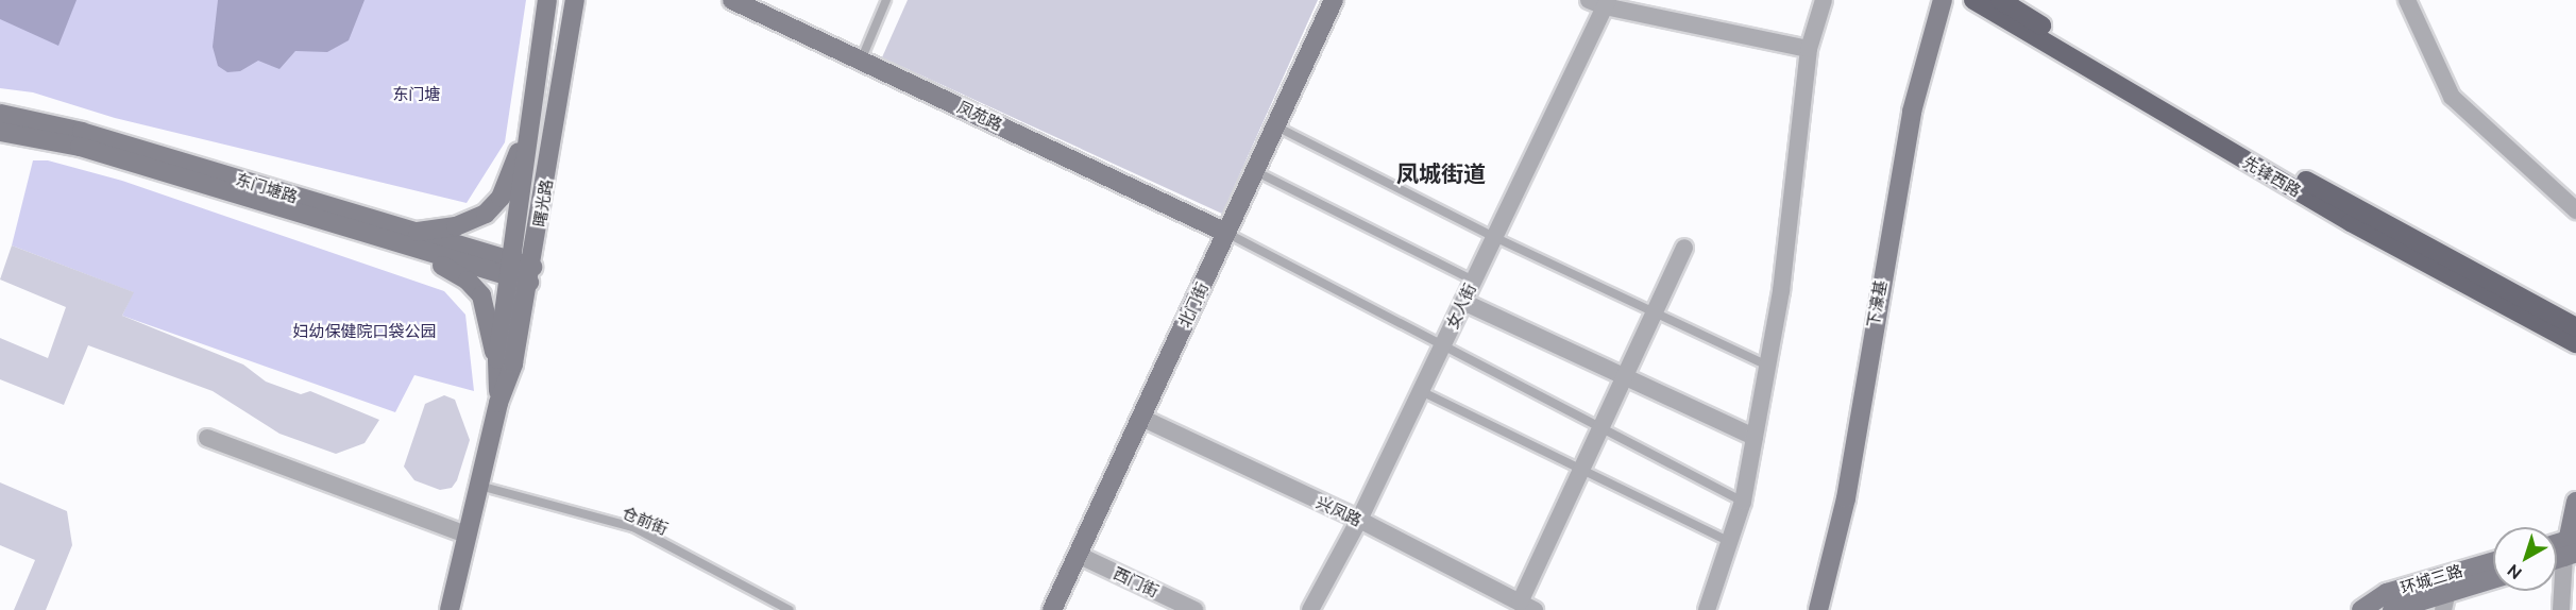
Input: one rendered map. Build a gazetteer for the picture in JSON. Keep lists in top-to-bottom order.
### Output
{
  "streets": {
    "main road": ["先锋西路"],
    "street": [
      "凤苑路",
      "东门塘路",
      "曙光路",
      "下濠基",
      "北门街",
      "女人街",
      "兴凤路",
      "环城三路",
      "西门街"
    ],
    "lane": ["仓前街"]
  },
  "crossings": [
    ["凤苑路", "北门街"],
    ["东门塘路", "曙光路"],
    ["曙光路", "仓前街"],
    ["北门街", "兴凤路"],
    ["北门街", "西门街"],
    ["女人街", "兴凤路"]
  ],
  "districts": ["凤城街道"],
  "parks": ["东门塘", "妇幼保健院口袋公园"],
  "north": "bottom left"
}
